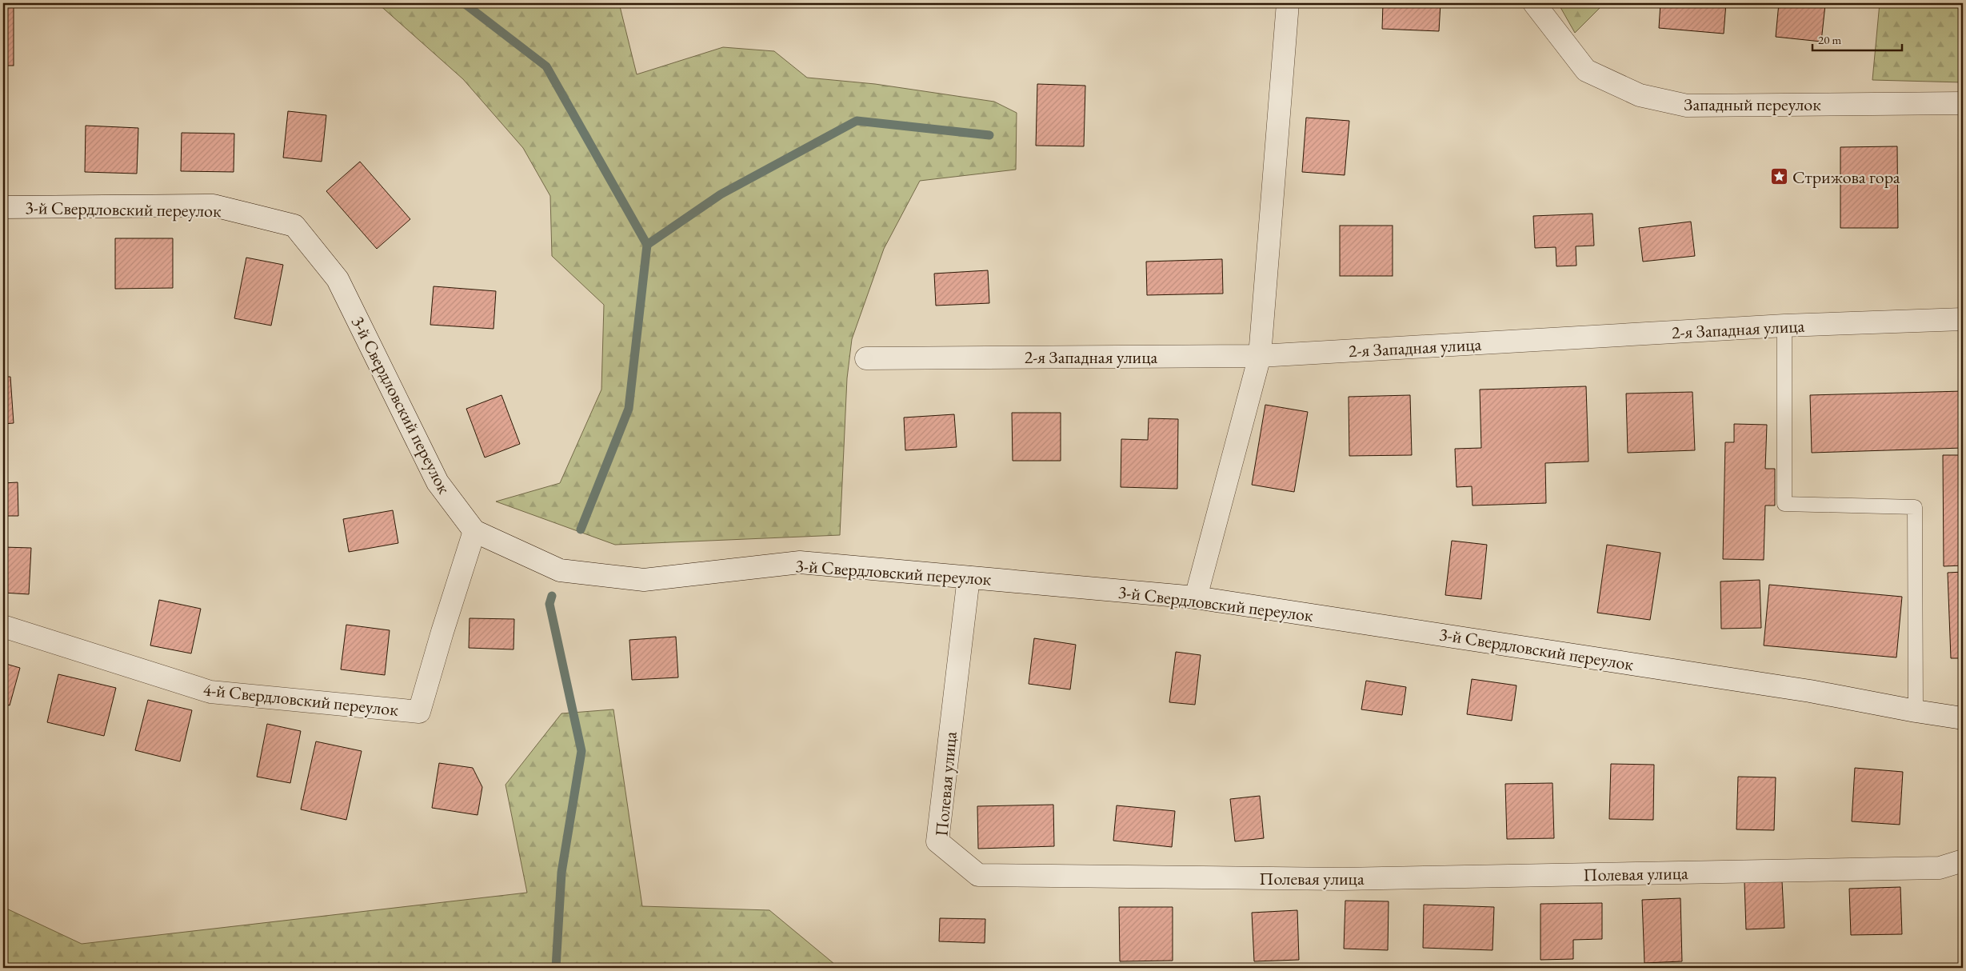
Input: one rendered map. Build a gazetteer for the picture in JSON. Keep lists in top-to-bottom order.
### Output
{
  "streets": {
    "street": [
      "Западный переулок",
      "3-й Свердловский переулок",
      "2-я Западная улица",
      "4-й Свердловский переулок",
      "Полевая улица"
    ]
  },
  "crossings": [
    ["3-й Свердловский переулок", "4-й Свердловский переулок"],
    ["3-й Свердловский переулок", "Полевая улица"]
  ],
  "places": {
    "place": ["Стрижова гора"]
  },
  "scale_bar": "20 m"
}
